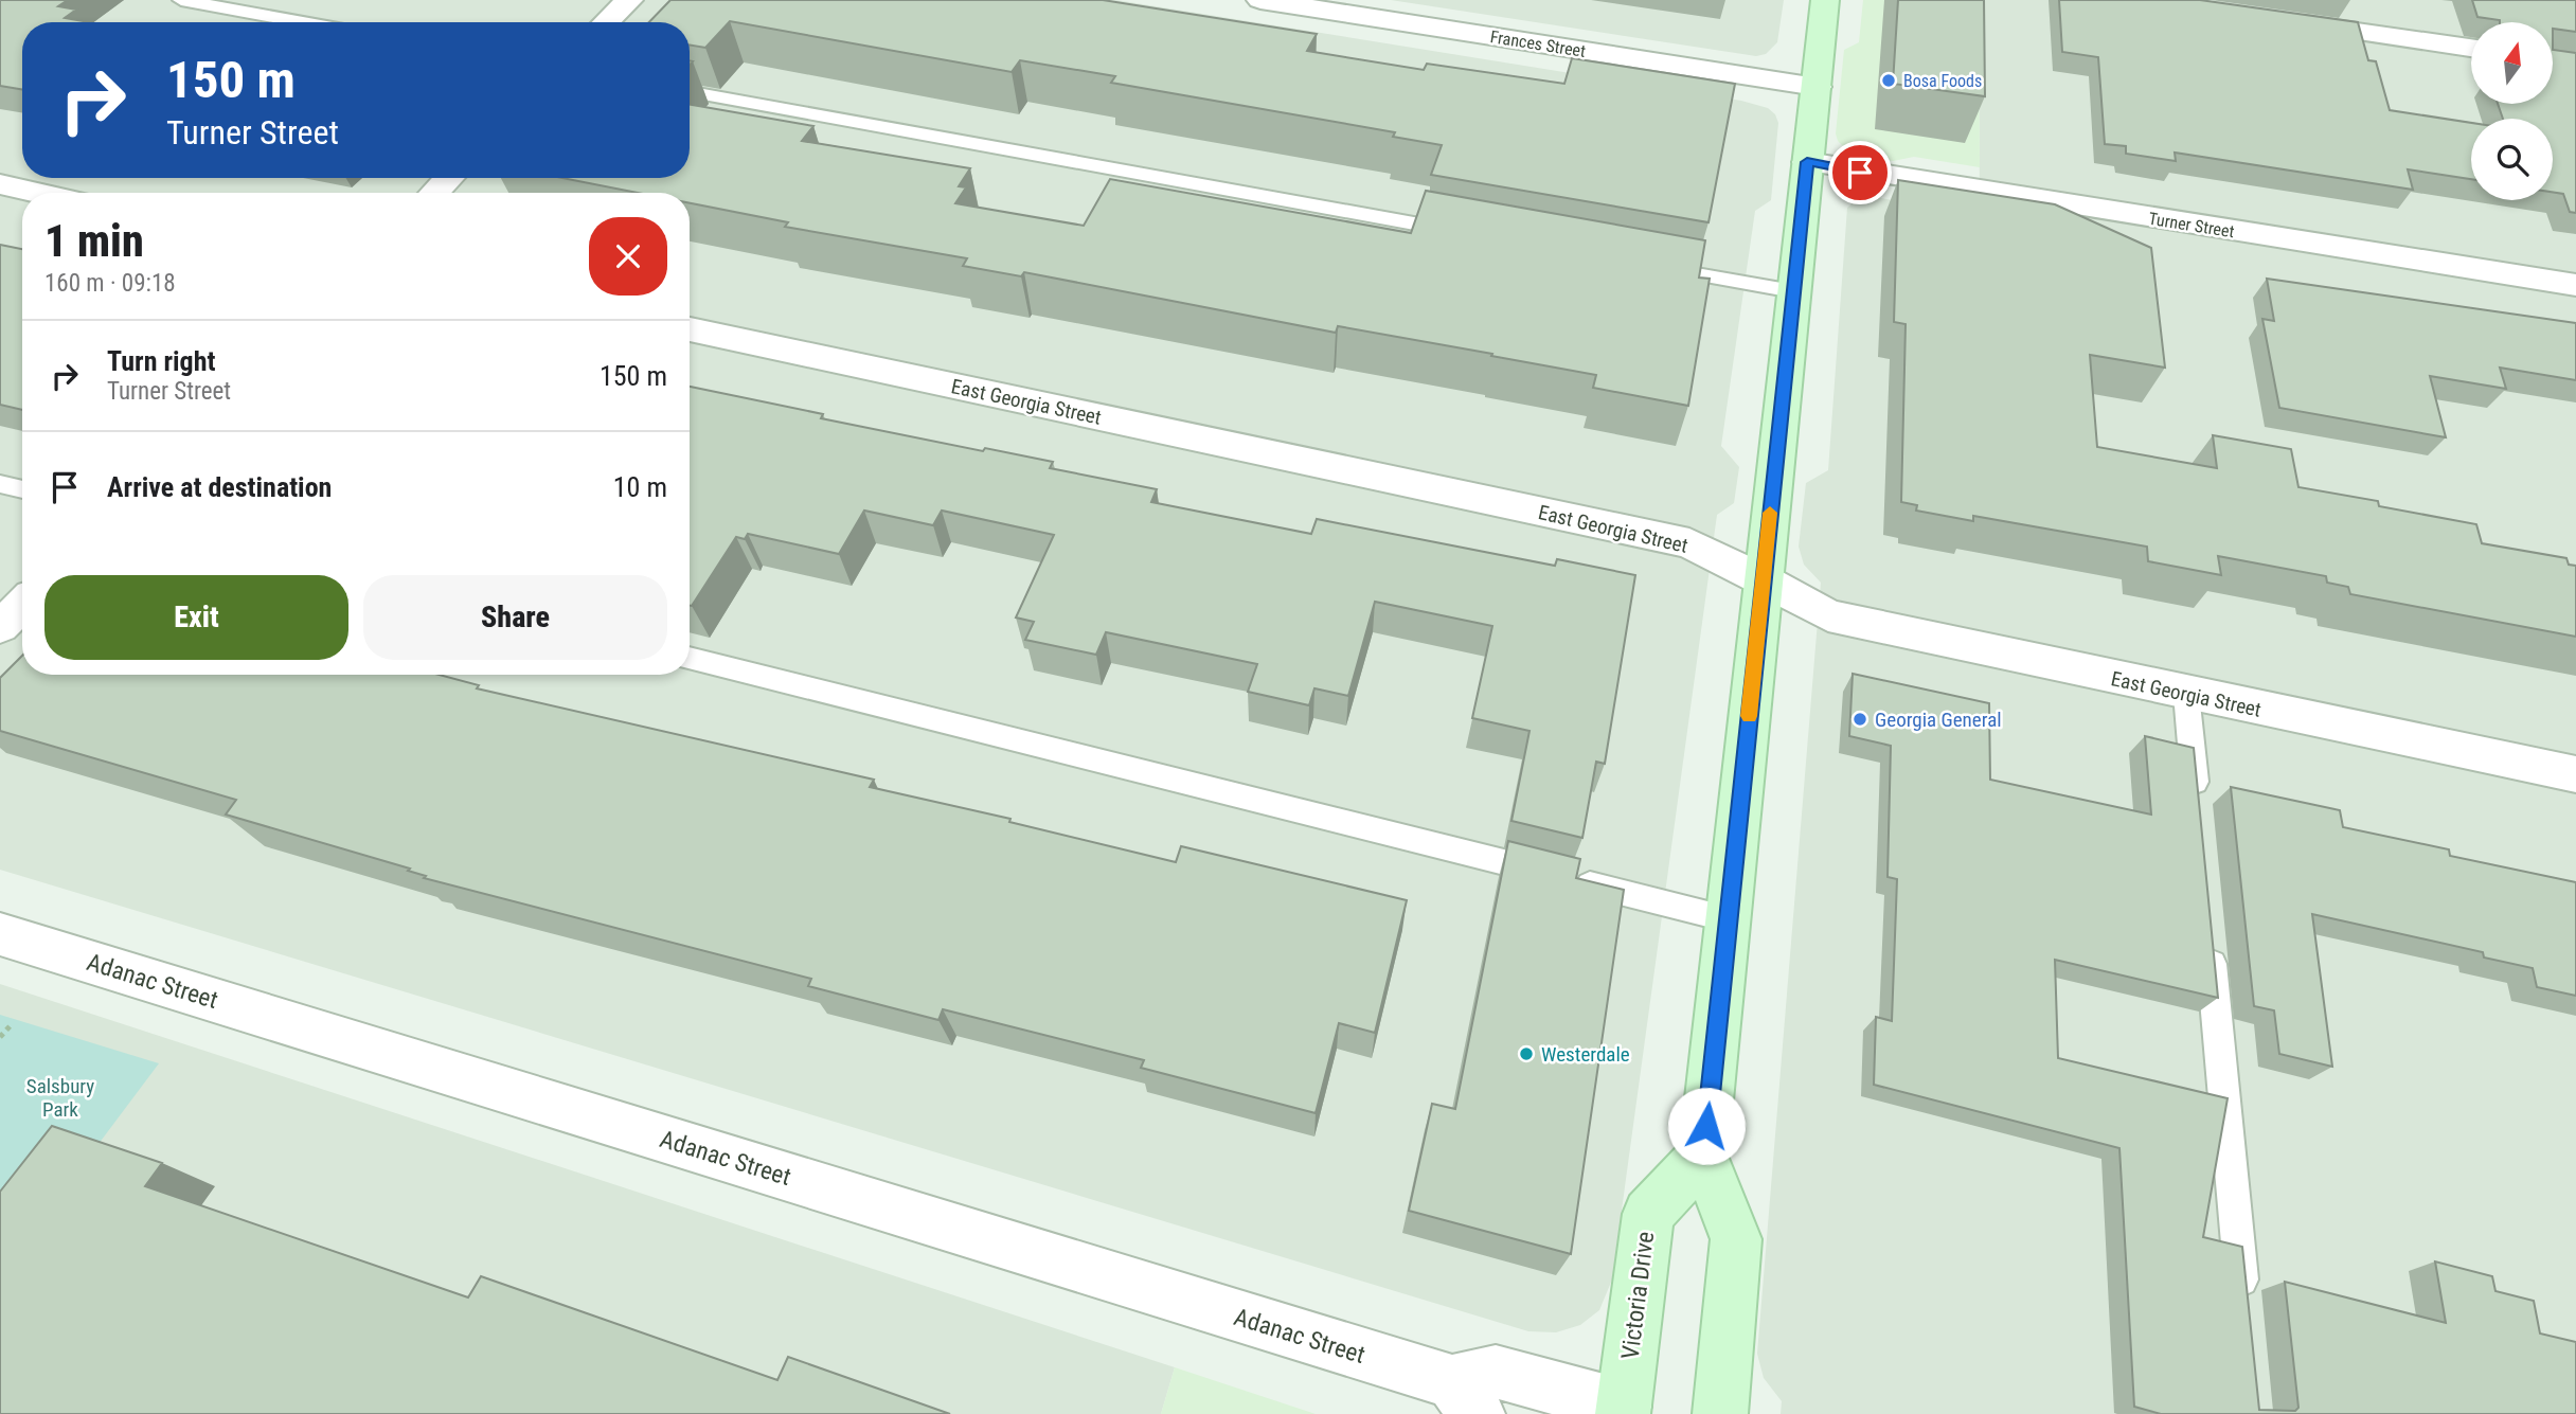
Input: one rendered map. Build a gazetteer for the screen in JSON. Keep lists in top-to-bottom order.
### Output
{
  "streets": {
    "street": [
      "Frances Street",
      "Turner Street",
      "East Georgia Street",
      "Adanac Street",
      "Victoria Drive"
    ]
  },
  "crossings": [
    ["Adanac Street", "Victoria Drive"]
  ],
  "parks": ["Salsbury Park"],
  "places": ["Bosa Foods", "Georgia General", "Westerdale"],
  "north": "top",
  "page": {
    "turn": ["150 m", "Turner Street"],
    "heading": ["1 min", "160 m · 09:18"],
    "list": [
      {
        "name": "Turn right",
        "note": "Turner Street",
        "value": "150 m"
      },
      {
        "name": "Arrive at destination",
        "value": "10 m"
      }
    ],
    "buttons": ["Exit", "Share"]
  }
}
